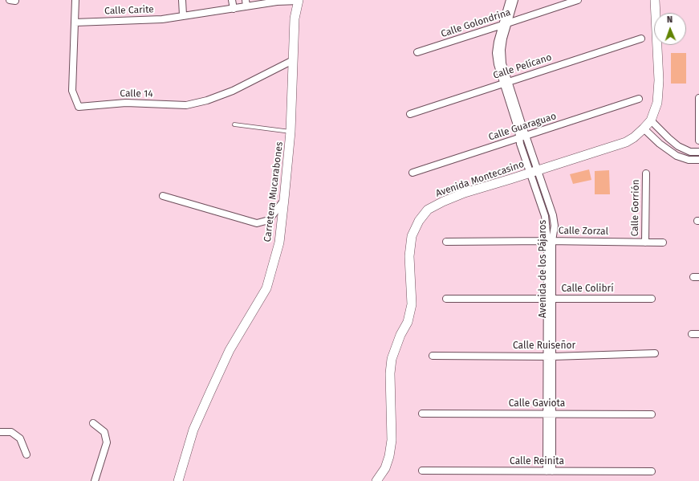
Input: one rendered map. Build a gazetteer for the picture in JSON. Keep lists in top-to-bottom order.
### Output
{
  "streets": {
    "street": [
      "Calle Carite",
      "Calle Golondrina",
      "Calle Pelícano",
      "Calle 14",
      "Calle Guaraguao",
      "Avenida Montecasino",
      "Carretera Mucarabones",
      "Calle Gorrión",
      "Calle Zorzal",
      "Avenida de los Pájaros",
      "Calle Colibrí",
      "Calle Ruiseñor",
      "Calle Gaviota",
      "Calle Reinita"
    ]
  },
  "crossings": [
    ["Calle Carite", "Calle 14"],
    ["Calle Carite", "Carretera Mucarabones"],
    ["Calle Golondrina", "Avenida de los Pájaros"],
    ["Calle Pelícano", "Avenida de los Pájaros"],
    ["Calle 14", "Carretera Mucarabones"],
    ["Calle Guaraguao", "Avenida de los Pájaros"],
    ["Avenida Montecasino", "Avenida de los Pájaros"],
    ["Calle Gorrión", "Calle Zorzal"],
    ["Calle Zorzal", "Avenida de los Pájaros"],
    ["Avenida de los Pájaros", "Calle Colibrí"],
    ["Avenida de los Pájaros", "Calle Ruiseñor"],
    ["Avenida de los Pájaros", "Calle Gaviota"],
    ["Avenida de los Pájaros", "Calle Reinita"]
  ],
  "north": "top"
}
